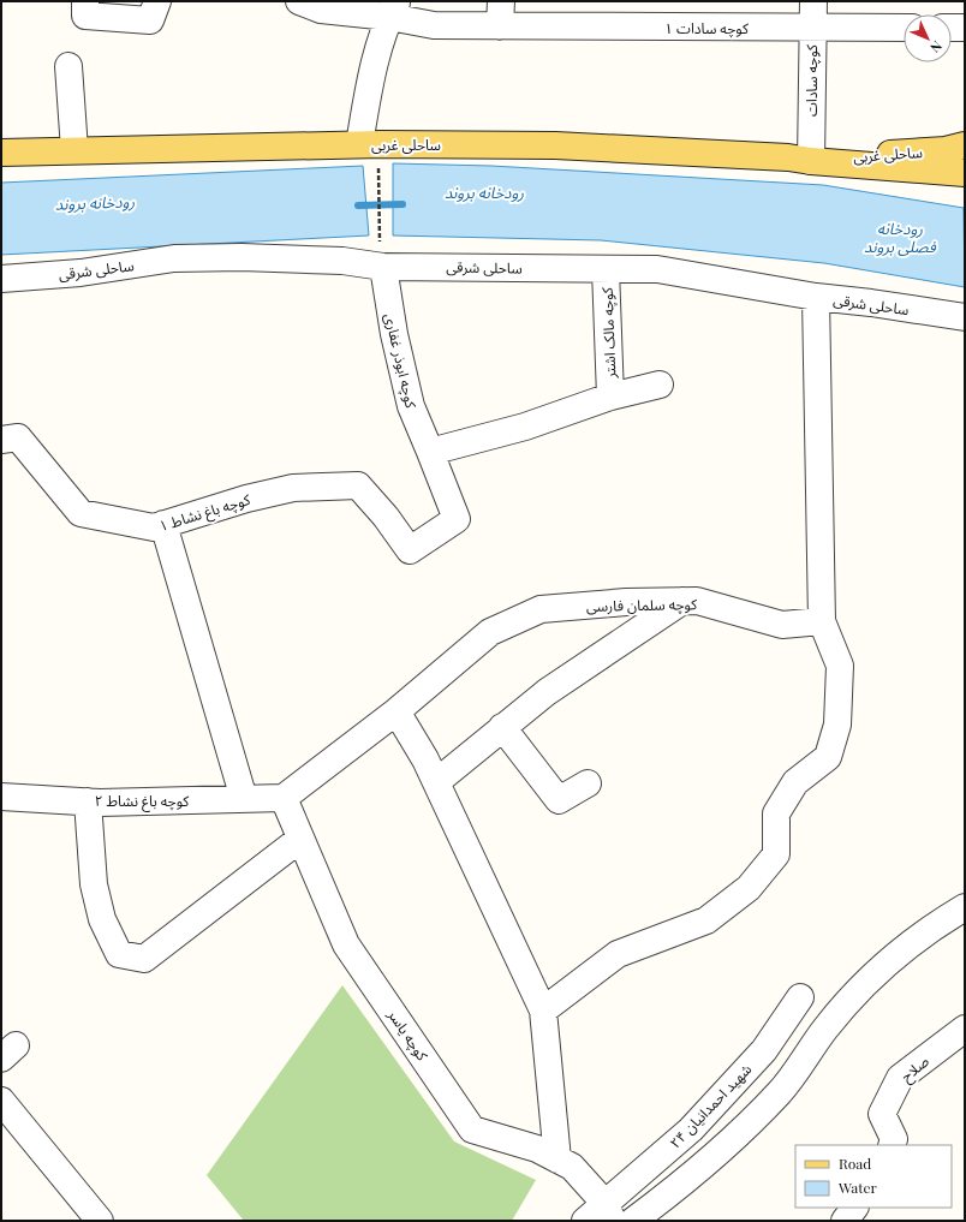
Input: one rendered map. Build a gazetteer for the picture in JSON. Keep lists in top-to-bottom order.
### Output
{
  "streets": {
    "main road": ["ساحلی غربی"],
    "street": [
      "کوچه سادات ۱",
      "کوچه سادات",
      "ساحلی شرقی",
      "کوچه مالک اشتر",
      "کوچه ابوذر غفاری",
      "کوچه باغ نشاط ۱",
      "کوچه سلمان فارسی",
      "کوچه باغ نشاط ۲",
      "کوچه یاسر",
      "صلاح",
      "شهید احمدانیان ۲۴"
    ]
  },
  "crossings": [
    ["کوچه سادات ۱", "کوچه سادات"],
    ["کوچه سادات", "ساحلی غربی"],
    ["ساحلی شرقی", "کوچه مالک اشتر"],
    ["ساحلی شرقی", "کوچه ابوذر غفاری"],
    ["کوچه ابوذر غفاری", "کوچه باغ نشاط ۱"],
    ["کوچه سلمان فارسی", "کوچه باغ نشاط ۲"],
    ["کوچه سلمان فارسی", "کوچه یاسر"],
    ["کوچه باغ نشاط ۲", "کوچه یاسر"],
    ["کوچه یاسر", "شهید احمدانیان ۲۴"]
  ],
  "water": ["رودخانه بروند", "رودخانه فصلی بروند"],
  "legend": ["Road", "Water"],
  "north": "bottom right"
}
